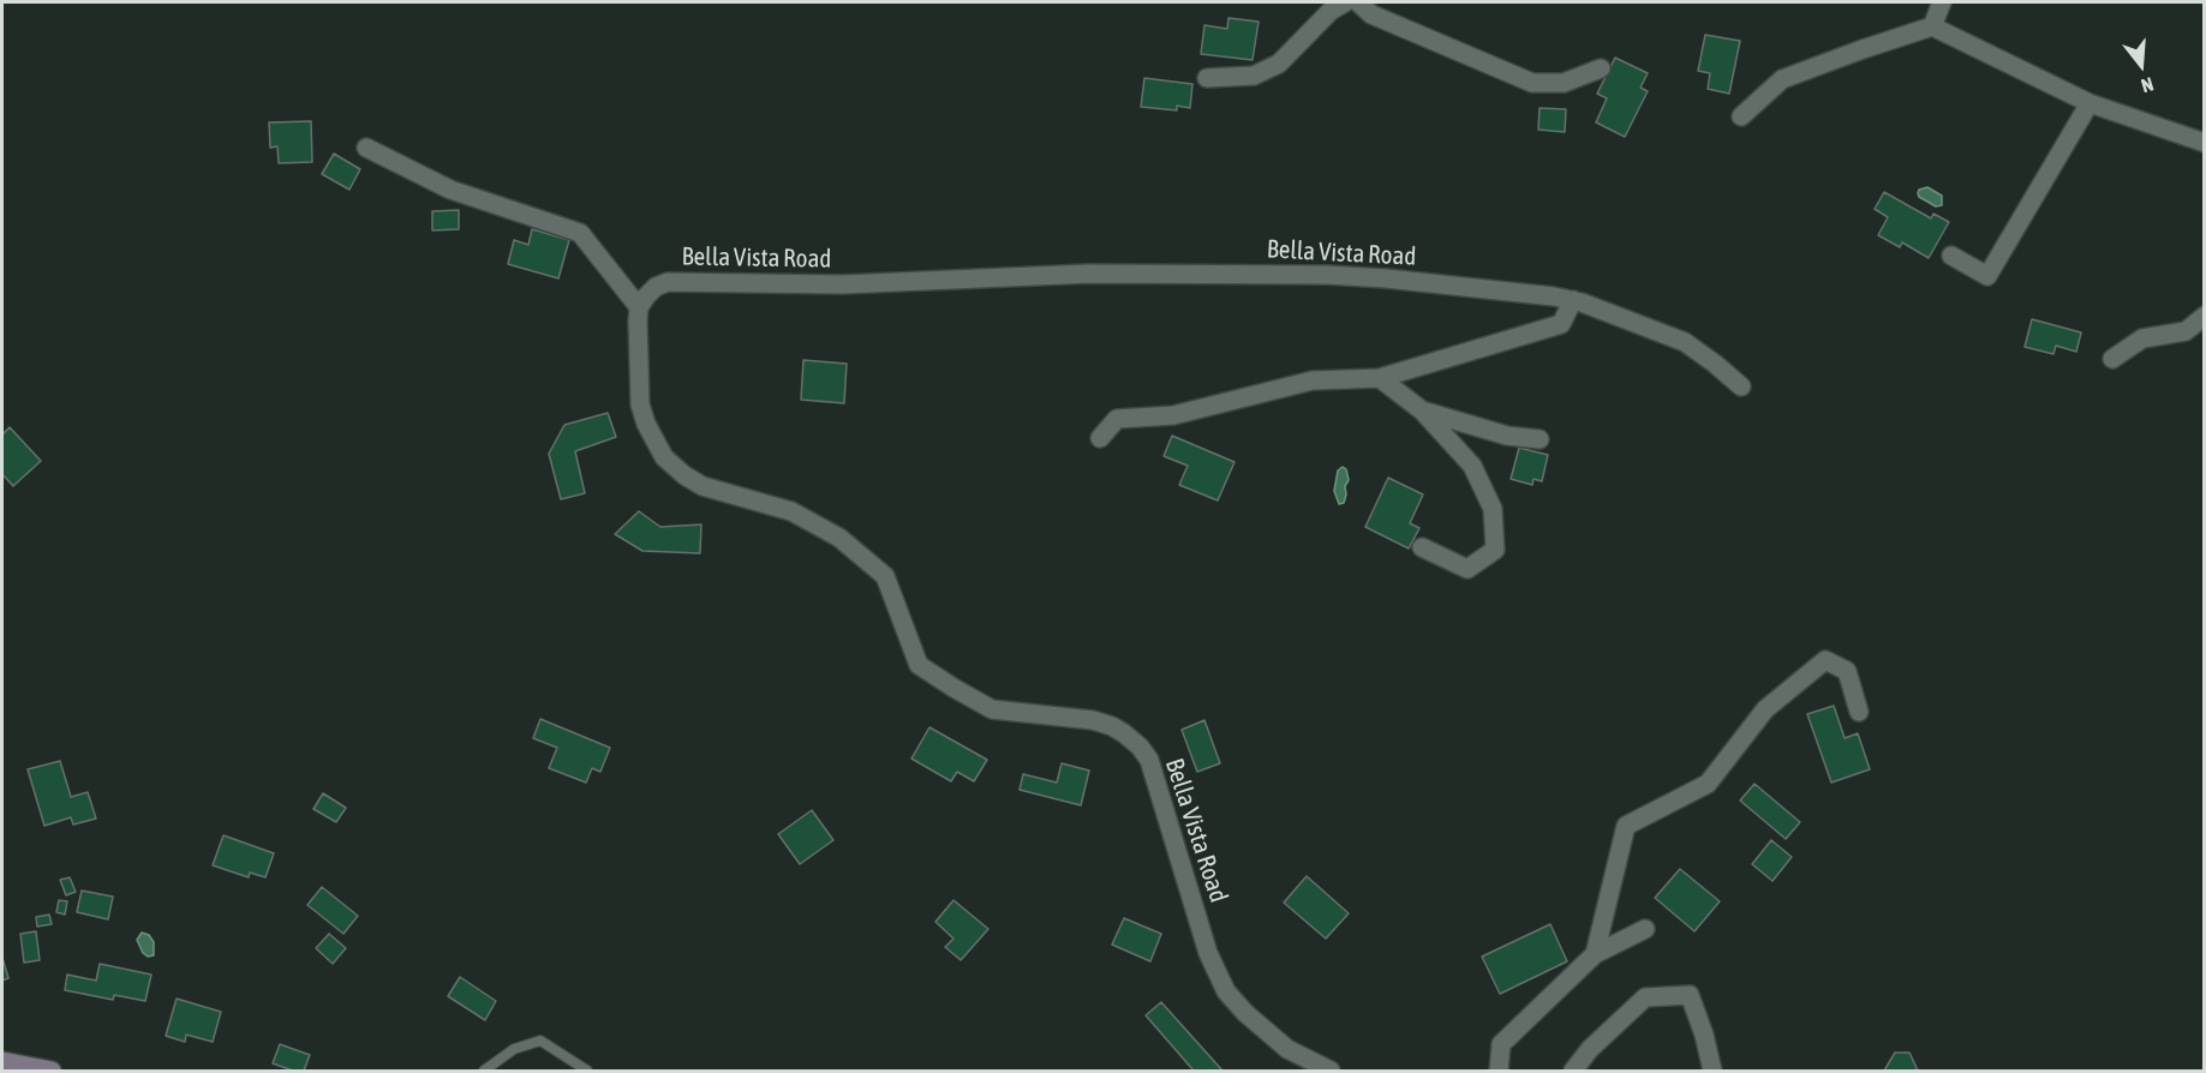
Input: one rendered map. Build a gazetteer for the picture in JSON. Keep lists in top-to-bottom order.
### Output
{
  "streets": {
    "street": ["Bella Vista Road"]
  },
  "north": "bottom"
}
